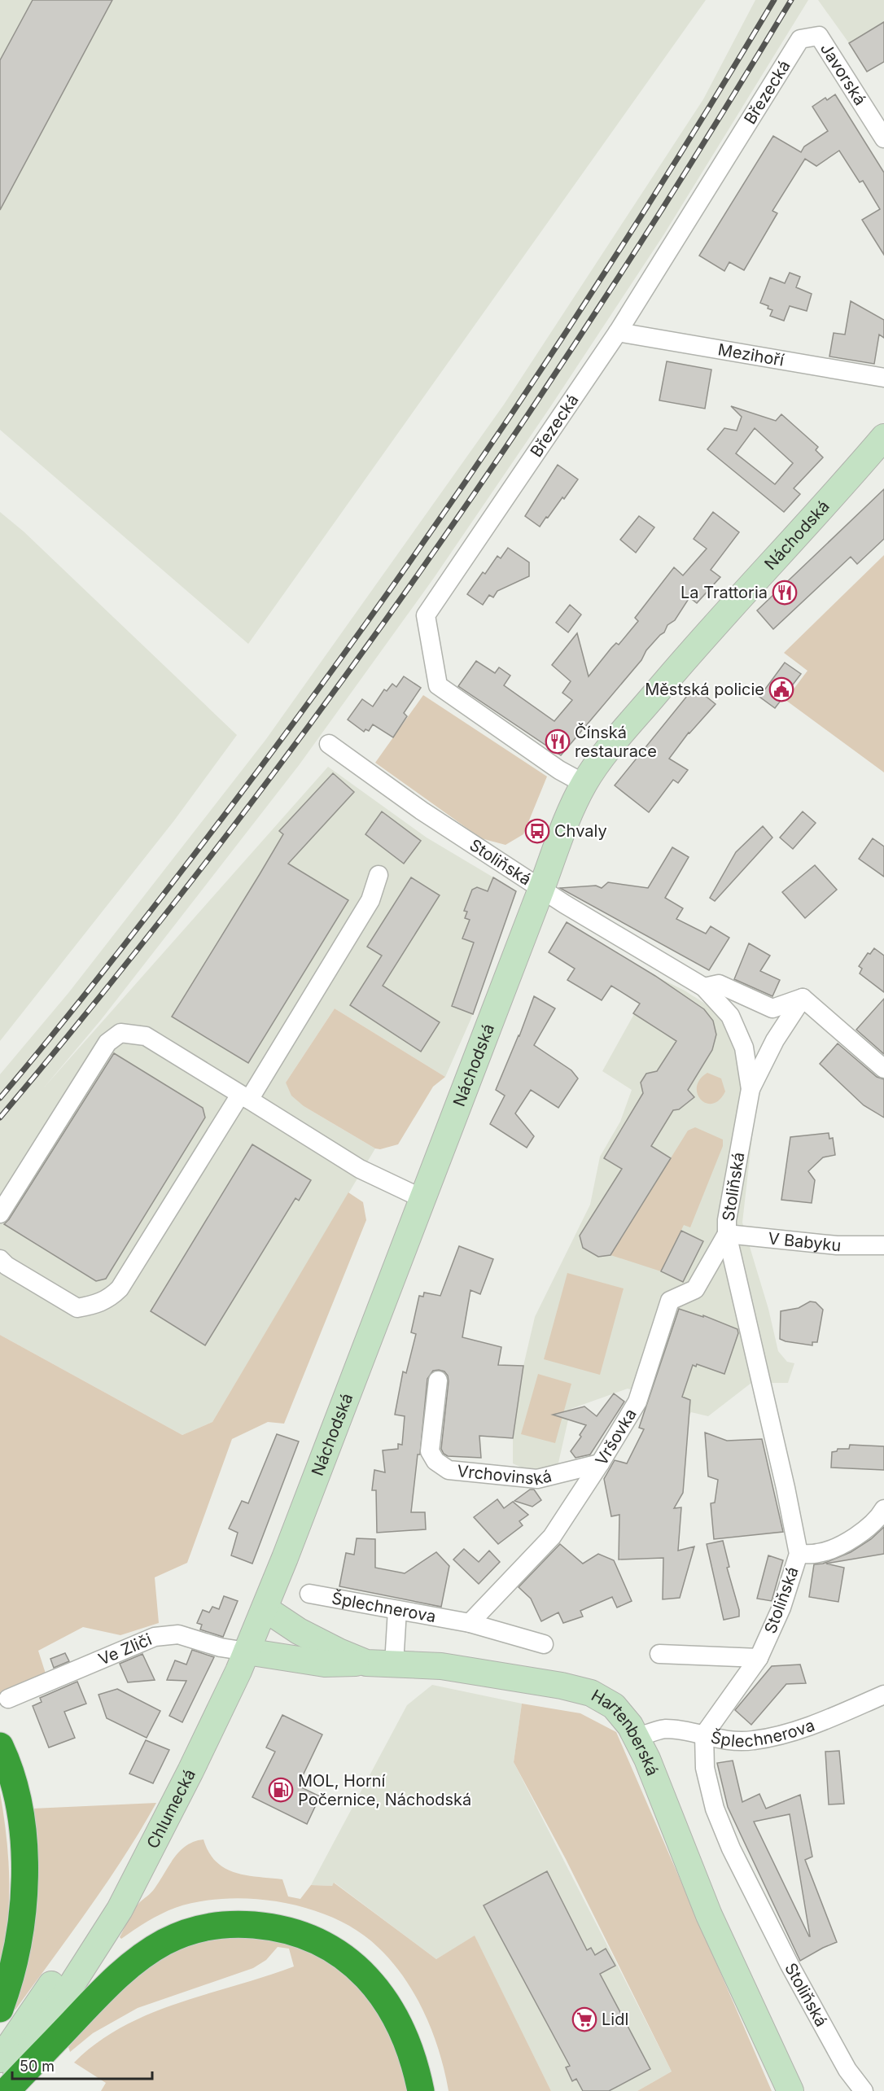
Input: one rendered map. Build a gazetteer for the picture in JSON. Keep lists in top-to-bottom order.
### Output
{
  "streets": {
    "main road": ["Náchodská", "Hartenberská", "Chlumecká"],
    "street": [
      "Javorská",
      "Březecká",
      "Mezihoří",
      "Stoliňská",
      "V Babyku",
      "Vršovka",
      "Vrchovinská",
      "Šplechnerova",
      "Ve Zliči"
    ]
  },
  "crossings": [
    ["Javorská", "Březecká"],
    ["Březecká", "Mezihoří"],
    ["Březecká", "Náchodská"],
    ["Náchodská", "Stoliňská"],
    ["Náchodská", "Ve Zliči"],
    ["Náchodská", "Hartenberská"],
    ["Náchodská", "Chlumecká"],
    ["Stoliňská", "V Babyku"],
    ["Stoliňská", "Vršovka"],
    ["Stoliňská", "Šplechnerova"],
    ["V Babyku", "Vršovka"],
    ["Vršovka", "Vrchovinská"],
    ["Vršovka", "Šplechnerova"],
    ["Šplechnerova", "Hartenberská"]
  ],
  "places": {
    "restaurant": ["La Trattoria", "Čínská restaurace"],
    "public building": ["Městská policie"],
    "bus stop": ["Chvaly"],
    "fuel station": ["MOL, Horní Počernice, Náchodská"],
    "supermarket": ["Lidl"]
  },
  "scale_bar": "50 m"
}
